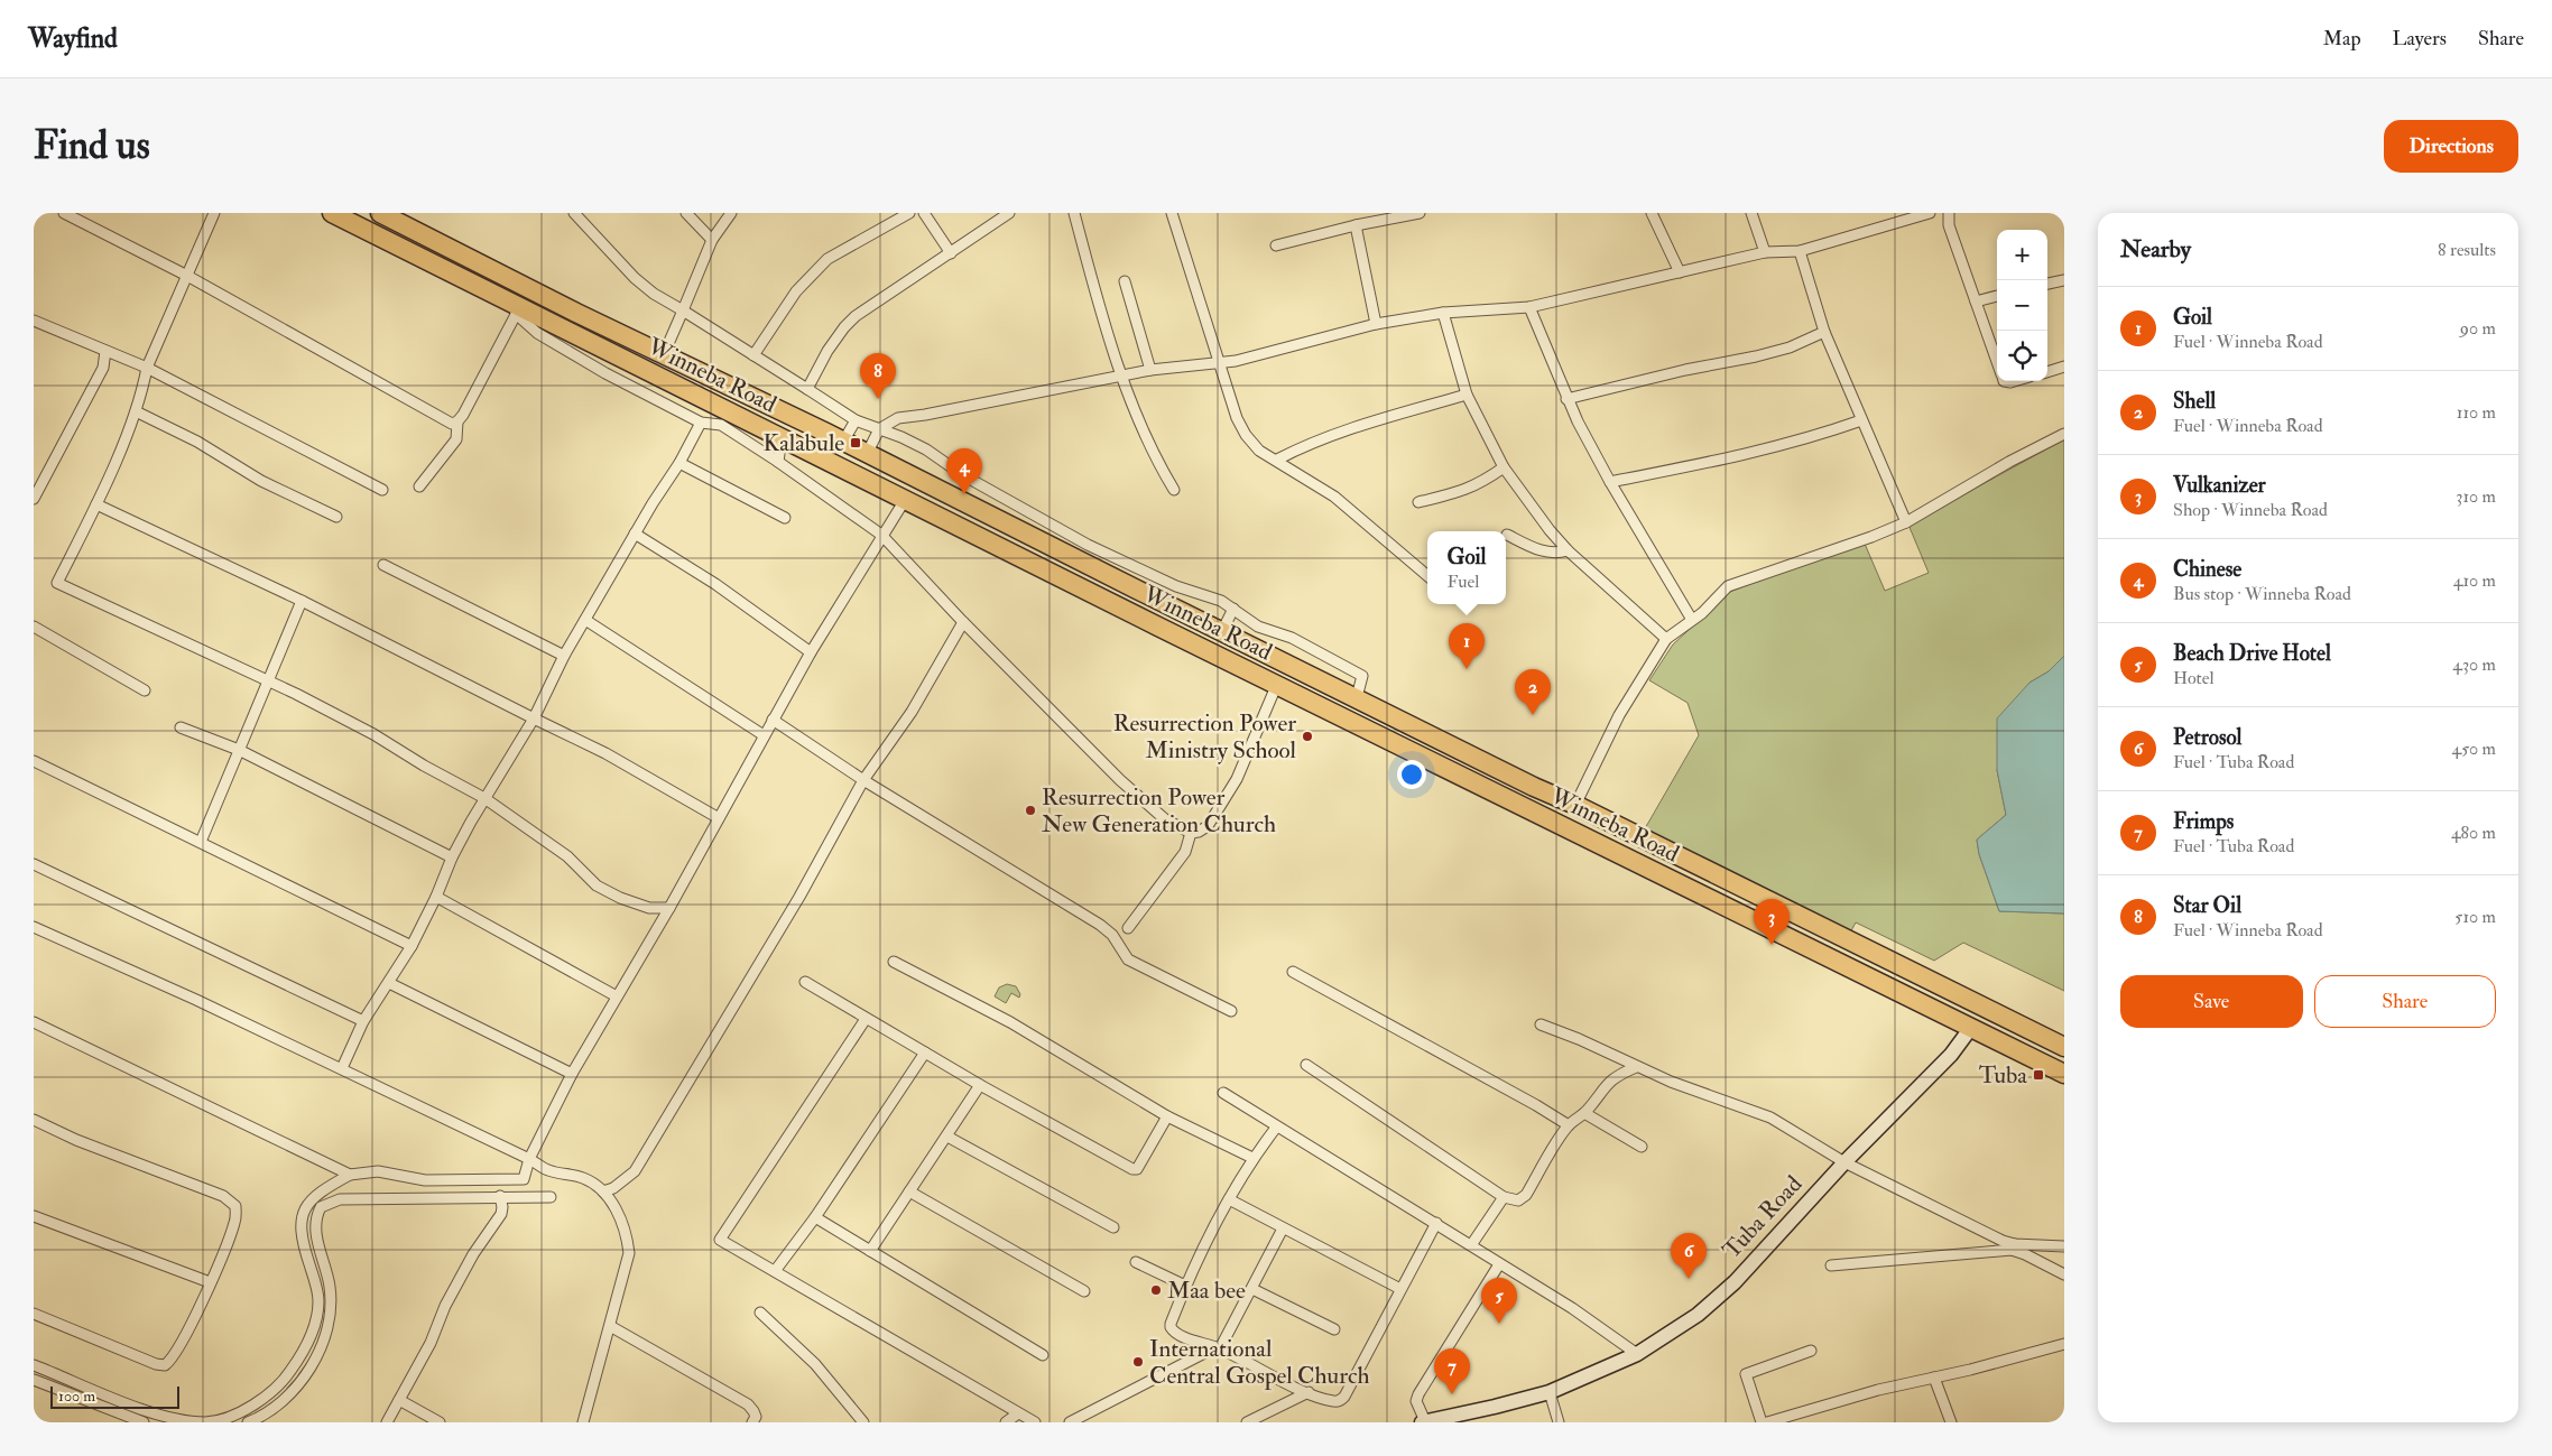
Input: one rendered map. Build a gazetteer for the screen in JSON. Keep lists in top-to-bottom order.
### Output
{
  "streets": {
    "highway": ["Winneba Road"],
    "street": ["Tuba Road"]
  },
  "crossings": [
    ["Winneba Road", "Tuba Road"]
  ],
  "places": {
    "transit": ["Kalabule", "Tuba"],
    "other": [
      "Resurrection Power Ministry School",
      "Resurrection Power New Generation Church",
      "Maa bee",
      "International Central Gospel Church"
    ]
  },
  "scale_bar": "100 m",
  "page": {
    "header": "Wayfind",
    "nav": ["Map", "Layers", "Share"],
    "buttons": [
      "Directions",
      ["Save", "Share"]
    ],
    "title": "Find us",
    "heading": ["Nearby", "8 results"],
    "map_buttons": ["+", "−"],
    "list": [
      {
        "mark": "1",
        "name": "Goil",
        "note": "Fuel · Winneba Road",
        "value": "90 m"
      },
      {
        "mark": "2",
        "name": "Shell",
        "note": "Fuel · Winneba Road",
        "value": "110 m"
      },
      {
        "mark": "3",
        "name": "Vulkanizer",
        "note": "Shop · Winneba Road",
        "value": "310 m"
      },
      {
        "mark": "4",
        "name": "Chinese",
        "note": "Bus stop · Winneba Road",
        "value": "410 m"
      },
      {
        "mark": "5",
        "name": "Beach Drive Hotel",
        "note": "Hotel",
        "value": "430 m"
      },
      {
        "mark": "6",
        "name": "Petrosol",
        "note": "Fuel · Tuba Road",
        "value": "450 m"
      },
      {
        "mark": "7",
        "name": "Frimps",
        "note": "Fuel · Tuba Road",
        "value": "480 m"
      },
      {
        "mark": "8",
        "name": "Star Oil",
        "note": "Fuel · Winneba Road",
        "value": "510 m"
      }
    ],
    "pins": [
      "8",
      "4",
      "1",
      "2",
      "3",
      "6",
      "5",
      "7"
    ],
    "popup": ["Goil", "Fuel"],
    "scale": "100 m"
  }
}
